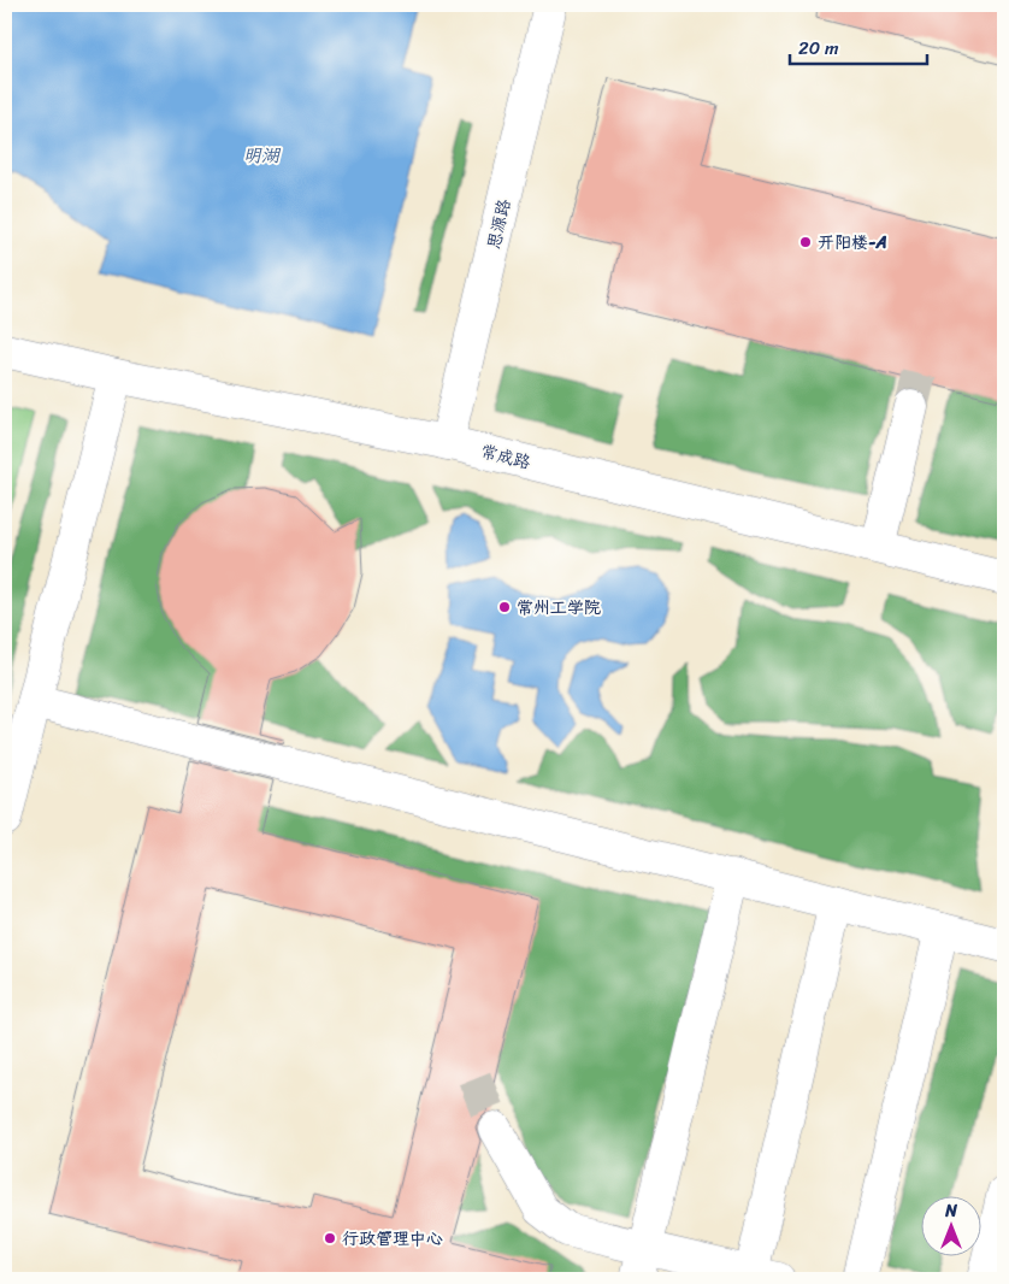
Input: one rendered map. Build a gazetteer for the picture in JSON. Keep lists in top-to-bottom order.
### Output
{
  "streets": {
    "lane": ["思源路", "常成路"]
  },
  "crossings": [
    ["思源路", "常成路"]
  ],
  "water": ["明湖"],
  "places": ["开阳楼-A", "常州工学院", "行政管理中心"],
  "scale_bar": "20 m",
  "north": "top"
}
